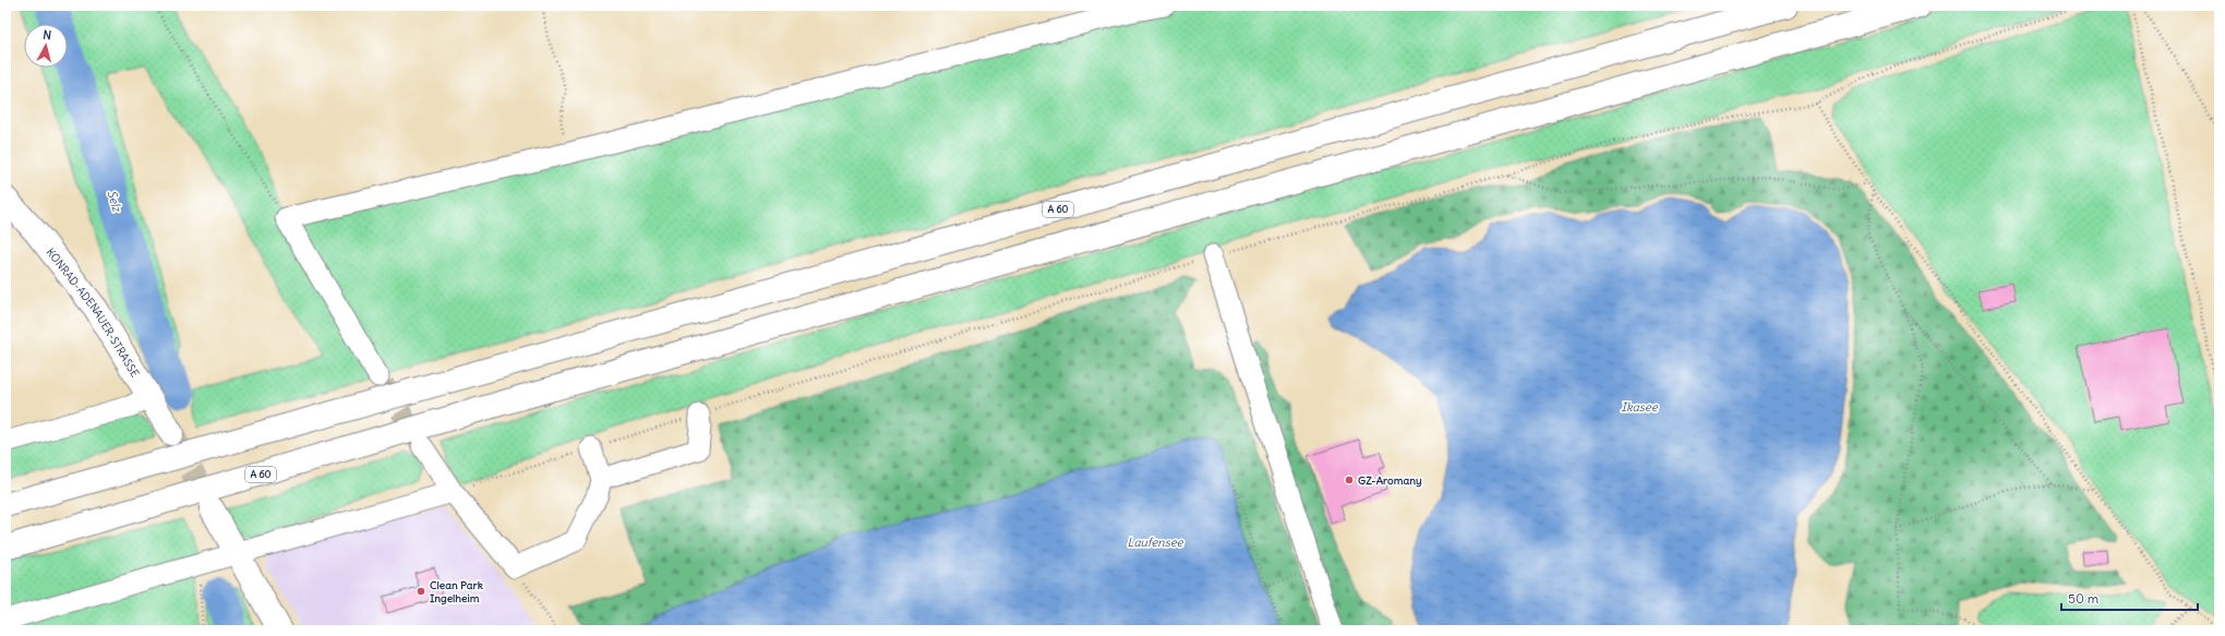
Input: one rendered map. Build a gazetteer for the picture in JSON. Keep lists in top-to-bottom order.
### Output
{
  "streets": {
    "main road": ["A 60", "KONRAD-ADENAUER-STRASSE"]
  },
  "water": ["Selz", "Ikasee", "Laufensee"],
  "places": ["GZ-Aromany", "Clean Park Ingelheim"],
  "scale_bar": "50 m",
  "north": "top"
}
